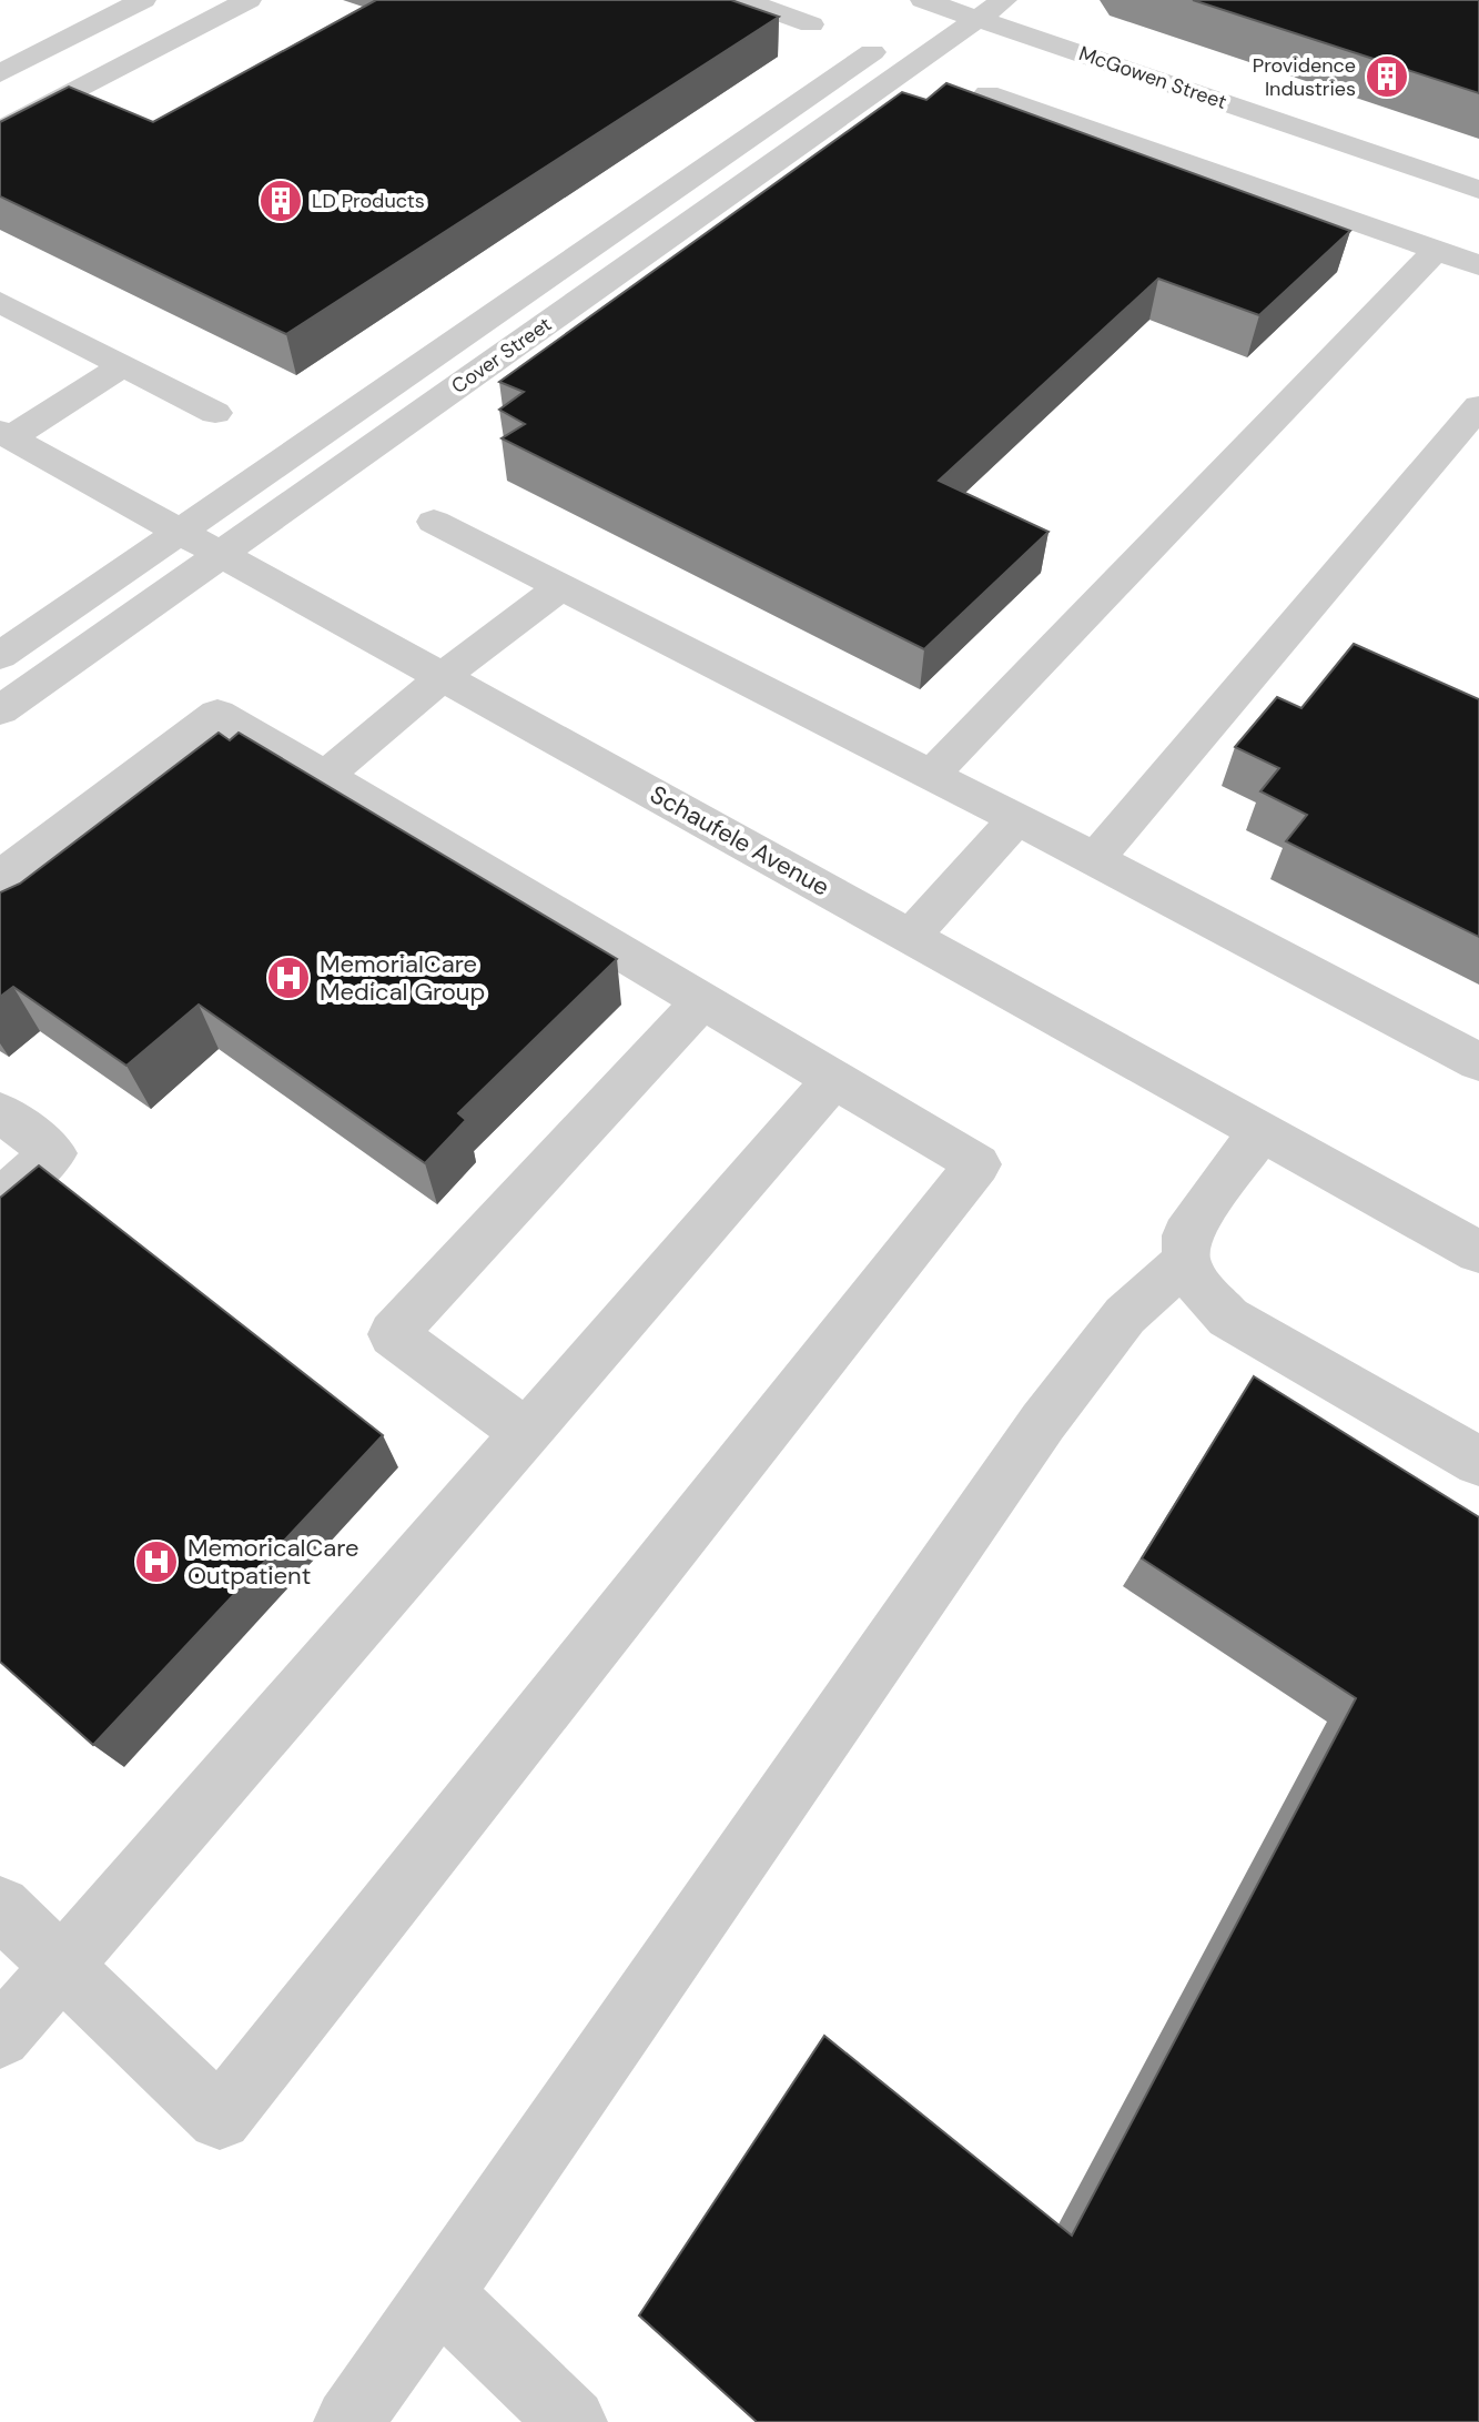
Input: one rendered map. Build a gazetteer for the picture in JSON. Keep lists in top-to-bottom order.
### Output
{
  "streets": {
    "street": ["McGowen Street", "Cover Street", "Schaufele Avenue"]
  },
  "crossings": [
    ["McGowen Street", "Cover Street"],
    ["Cover Street", "Schaufele Avenue"]
  ],
  "places": {
    "building": ["Providence Industries", "LD Products"],
    "hospital": ["MemorialCare Medical Group", "MemoricalCare Outpatient"]
  }
}
